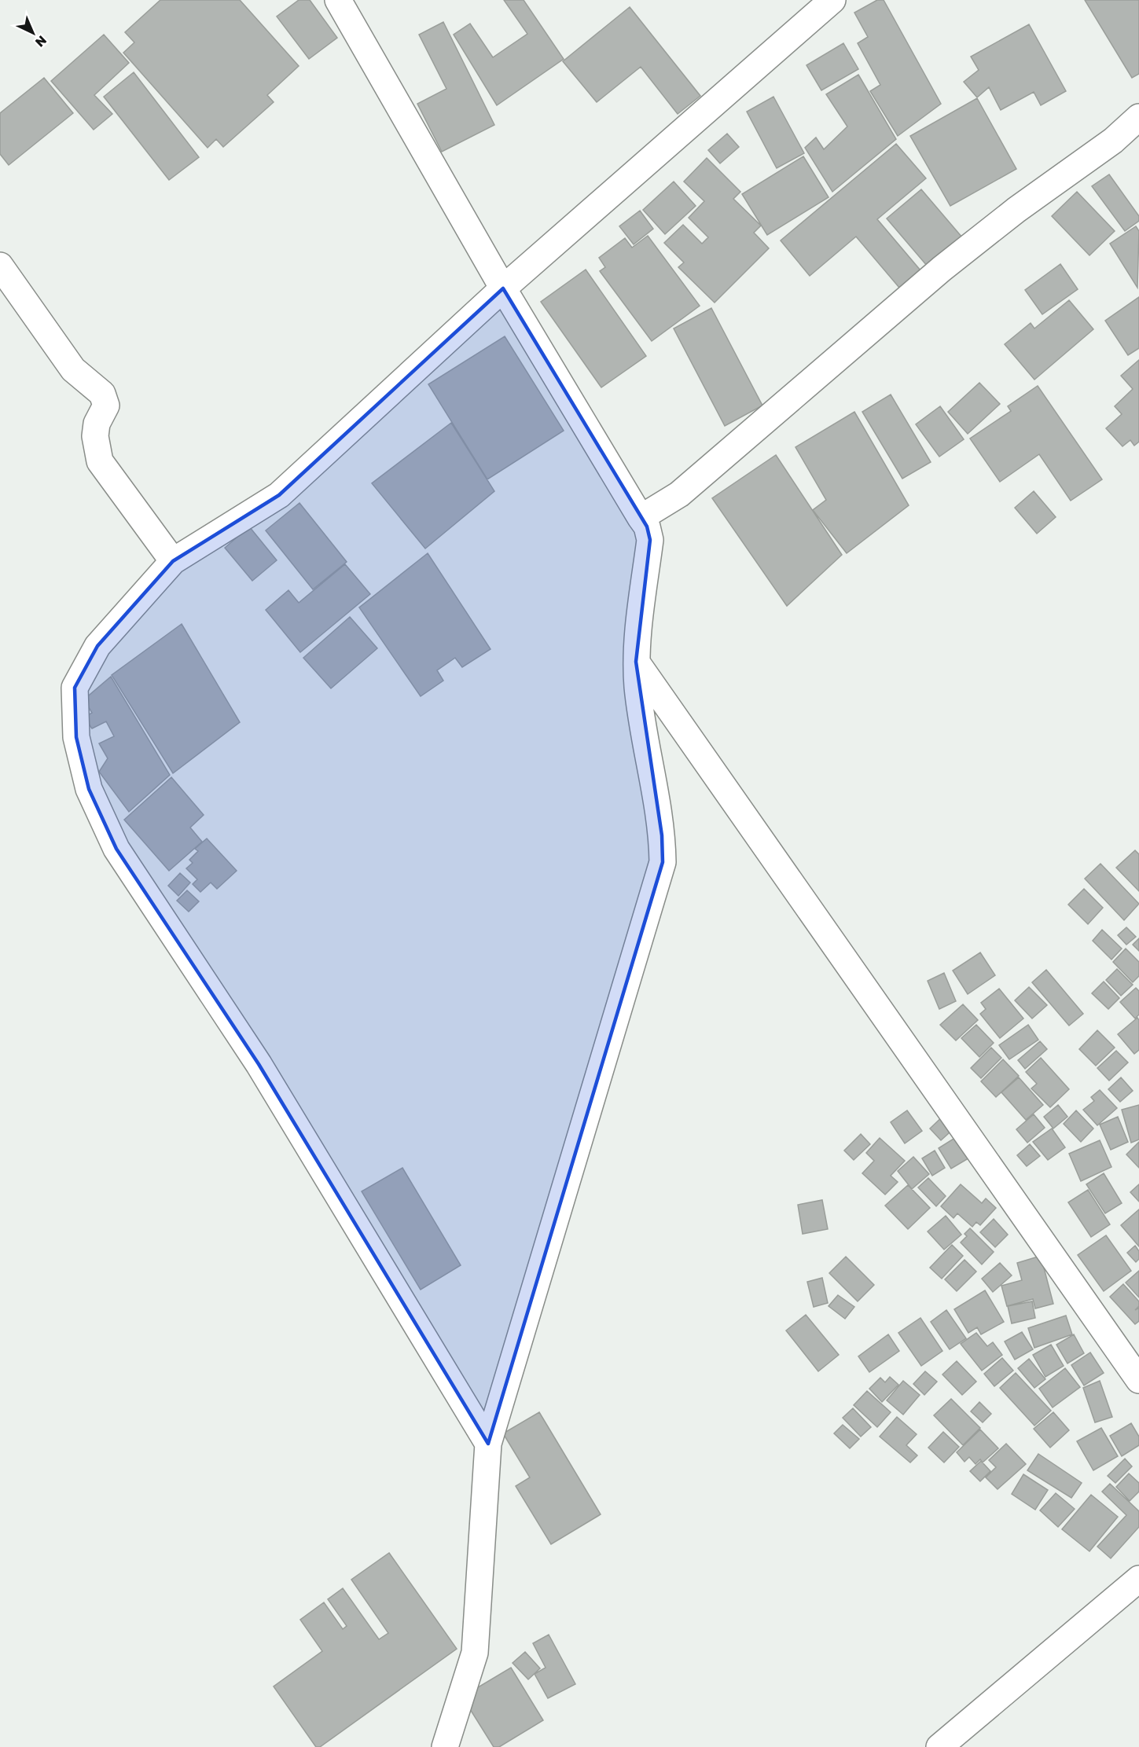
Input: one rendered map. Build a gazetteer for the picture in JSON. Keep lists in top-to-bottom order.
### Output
{
  "north": "bottom right"
}
